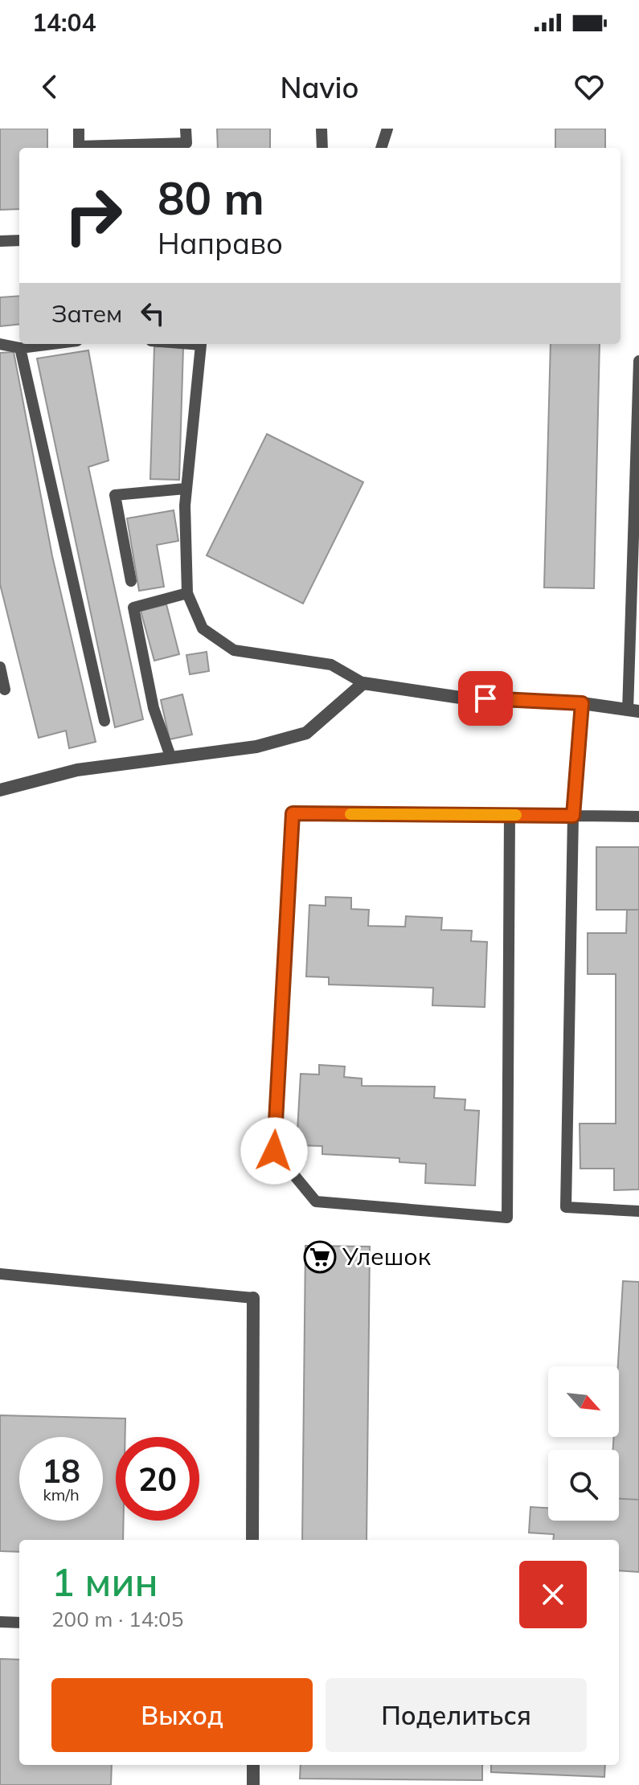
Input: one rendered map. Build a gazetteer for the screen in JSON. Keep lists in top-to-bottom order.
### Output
{
  "places": {
    "supermarket": ["Улешок"]
  },
  "north": "bottom right",
  "page": {
    "status": "14:04",
    "header": "Navio",
    "turn": ["80 m", "Направо"],
    "then": "Затем",
    "speed": "18 km/h",
    "limit": "20",
    "heading": ["1 мин", "200 m · 14:05"],
    "buttons": ["Выход", "Поделиться"]
  }
}
